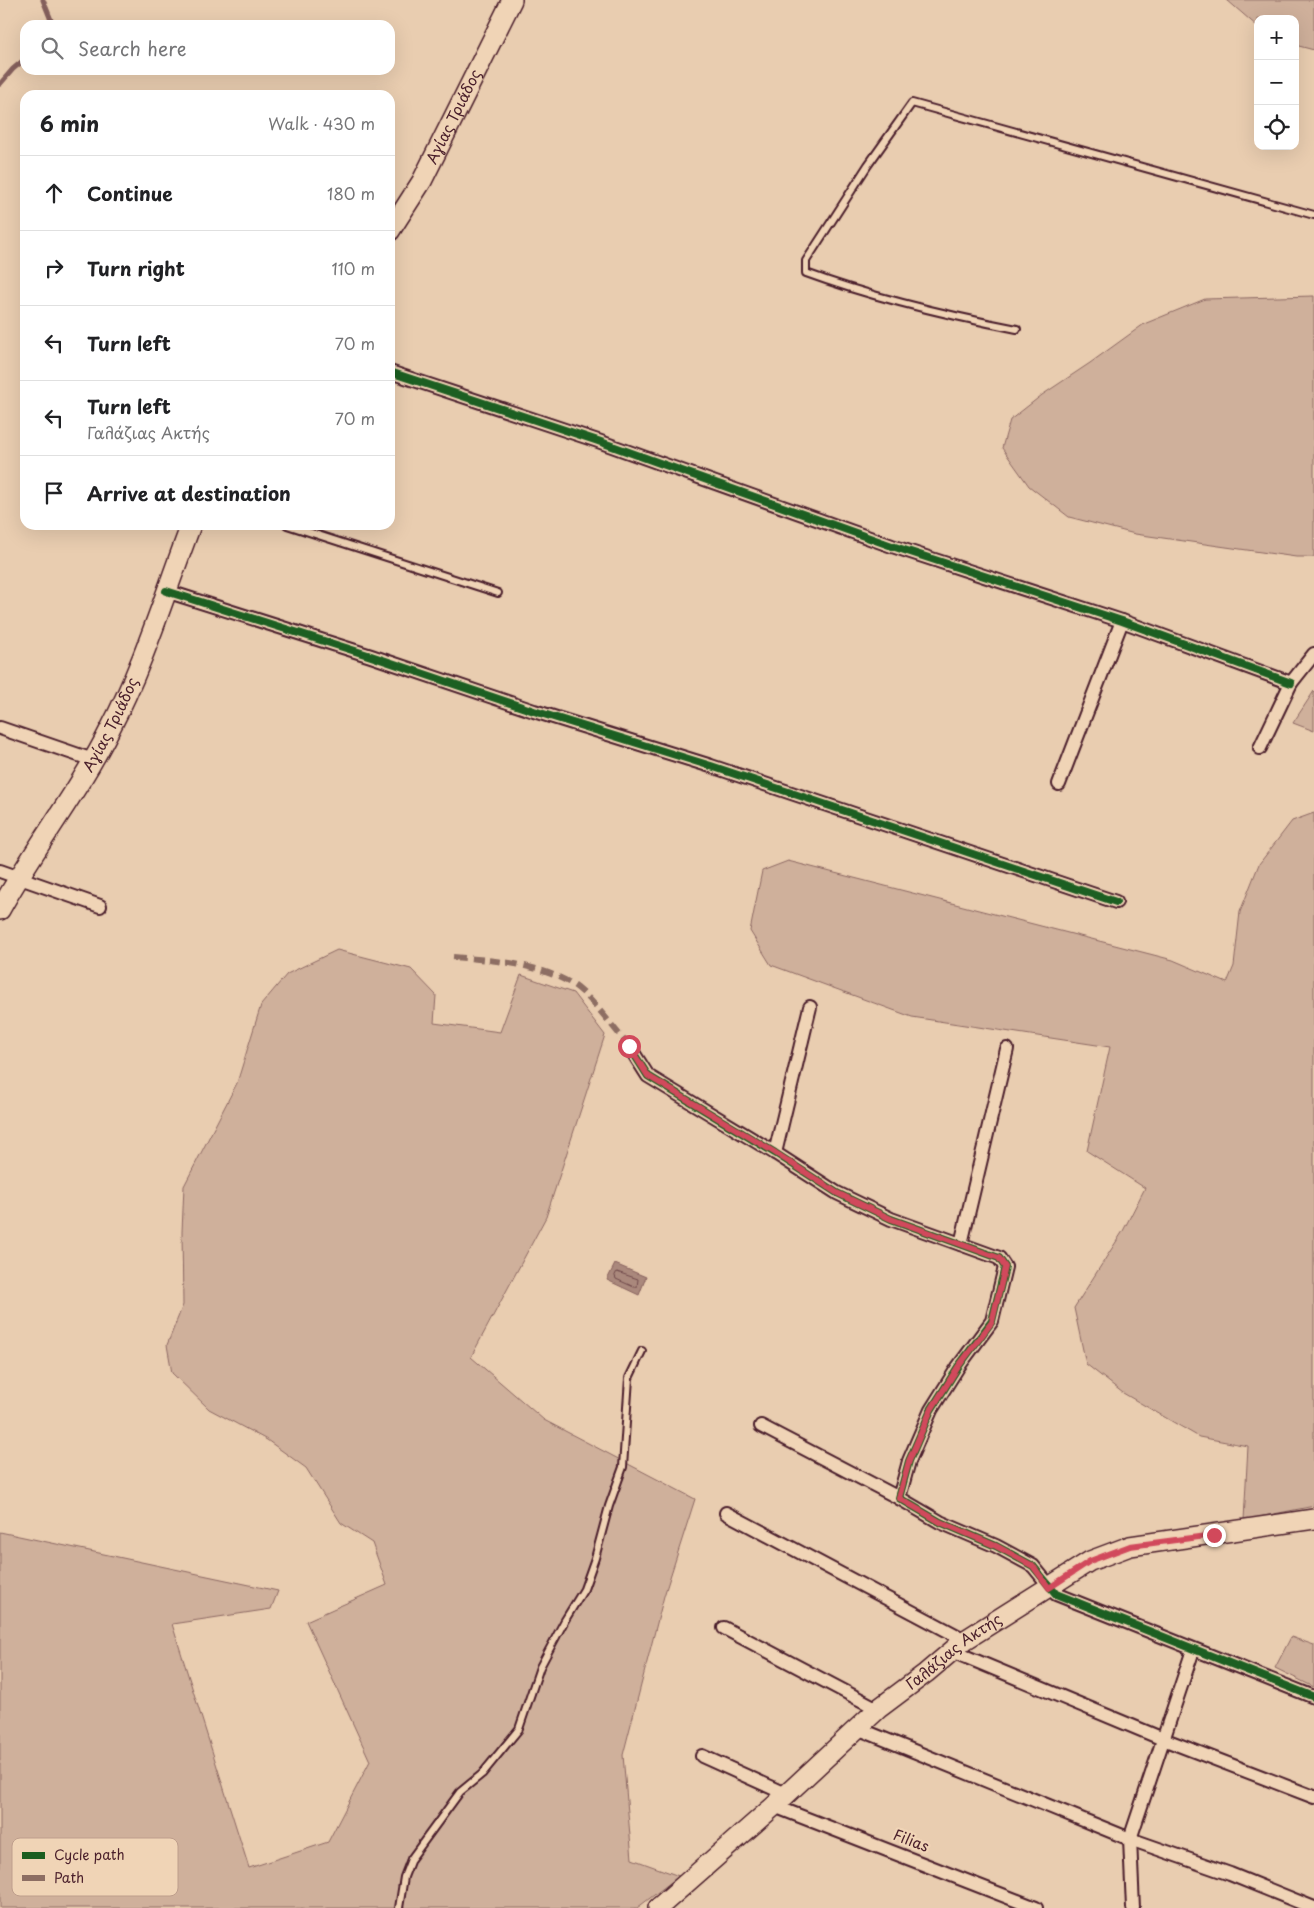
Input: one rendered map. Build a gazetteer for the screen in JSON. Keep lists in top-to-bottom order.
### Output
{
  "streets": {
    "street": ["Αγίας Τριάδος", "Γαλάζιας Ακτής", "Filias"]
  },
  "crossings": [
    ["Γαλάζιας Ακτής", "Filias"]
  ],
  "legend": ["Cycle path", "Path"],
  "page": {
    "map_buttons": ["+", "−"],
    "search": "Search here",
    "heading": ["6 min", "Walk · 430 m"],
    "list": [
      ["Continue", "180 m"],
      ["Turn right", "110 m"],
      ["Turn left", "70 m"],
      ["Turn left", "Γαλάζιας Ακτής", "70 m"],
      "Arrive at destination"
    ]
  }
}
